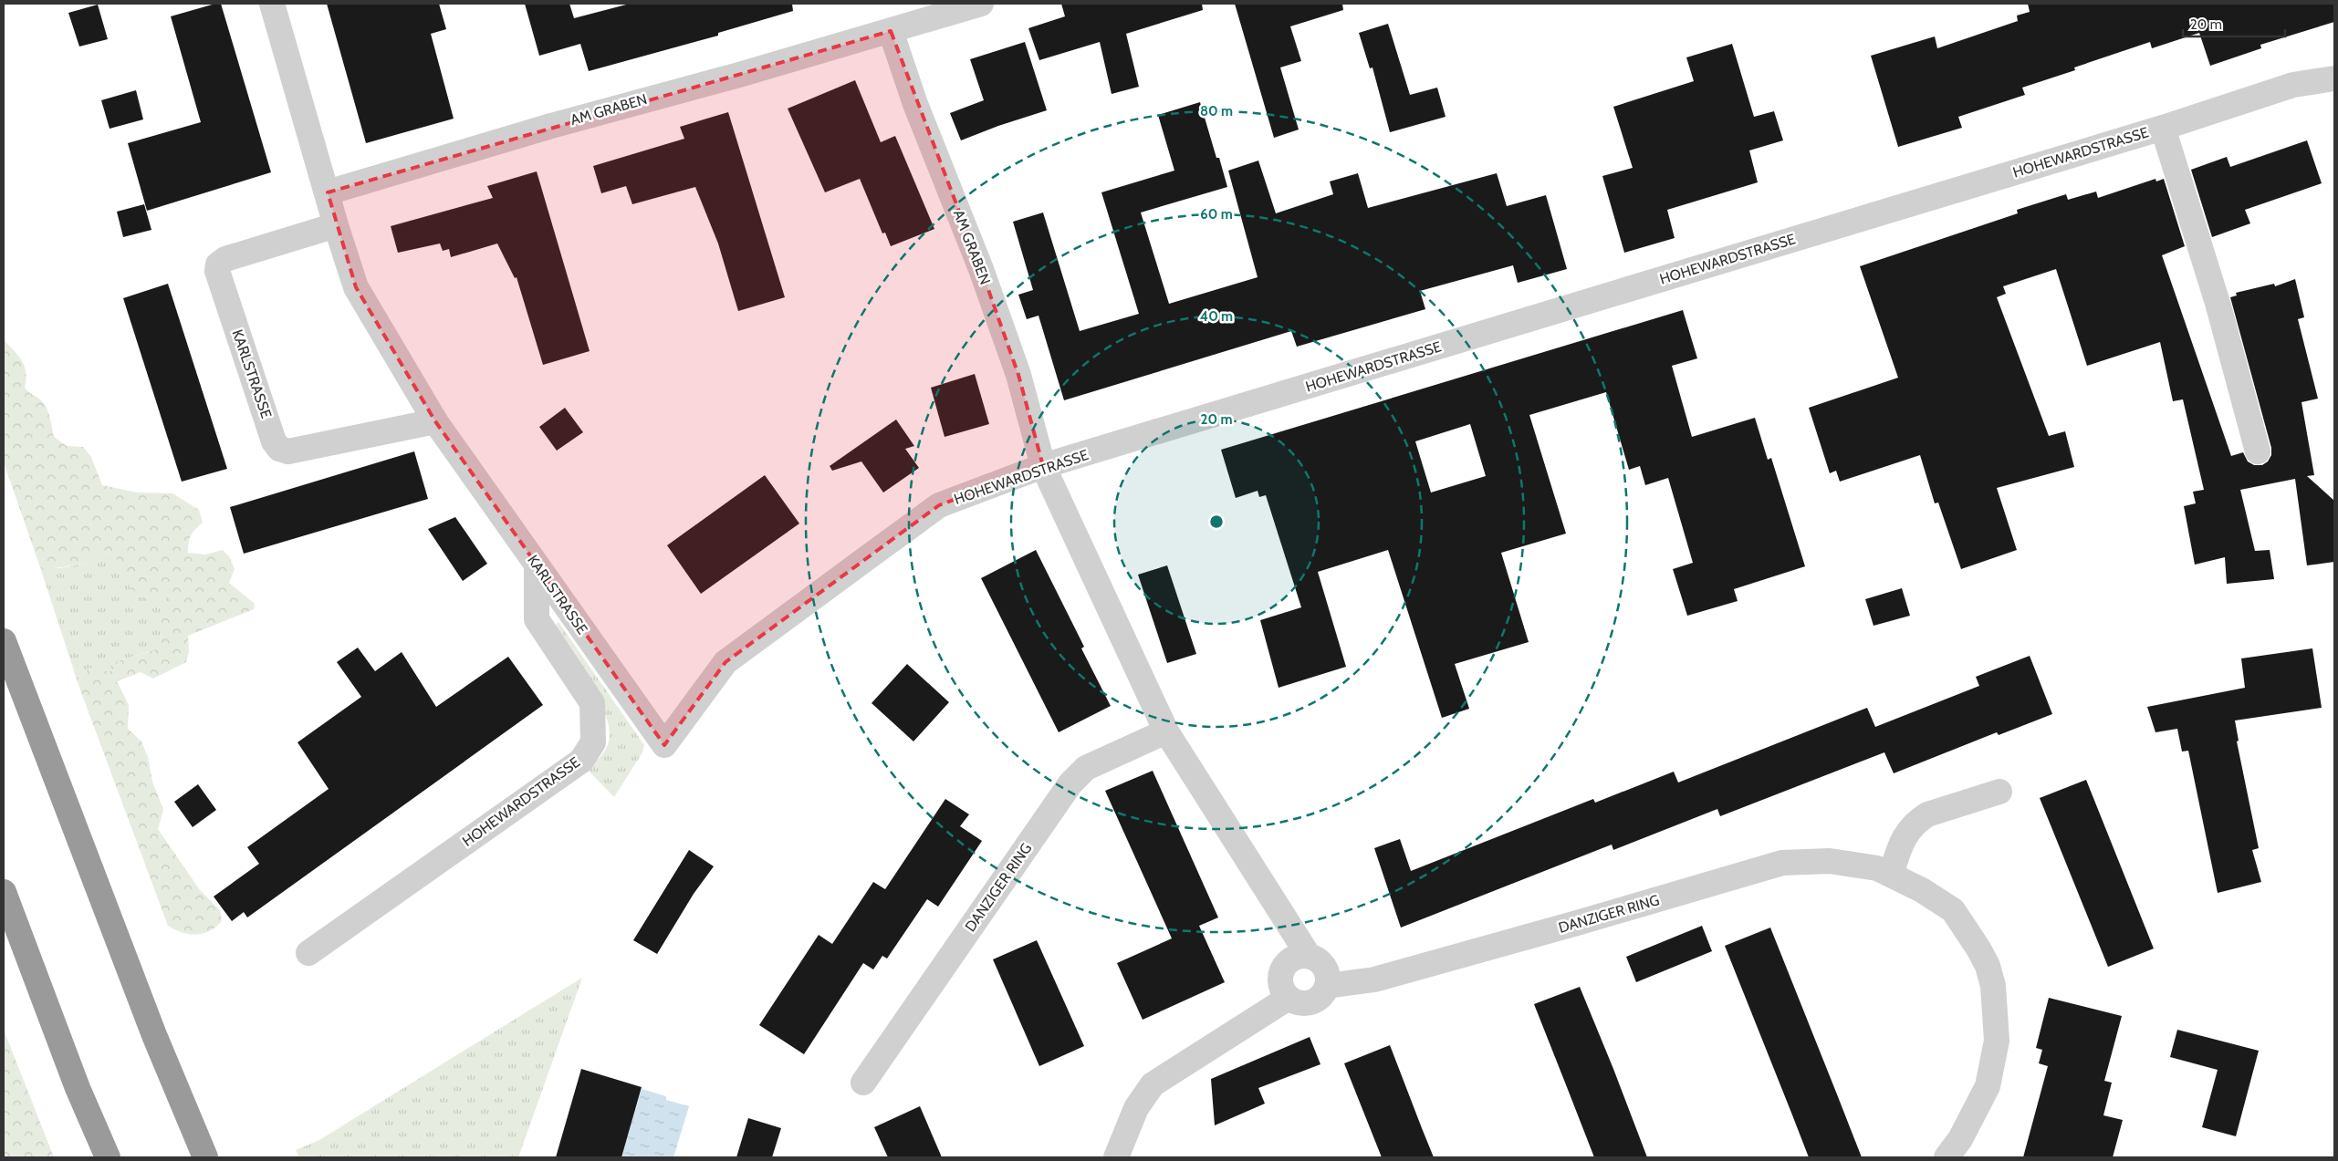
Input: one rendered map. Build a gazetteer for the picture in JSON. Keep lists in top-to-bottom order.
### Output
{
  "streets": {
    "street": [
      "AM GRABEN",
      "HOHEWARDSTRASSE",
      "KARLSTRASSE",
      "DANZIGER RING"
    ]
  },
  "crossings": [
    ["AM GRABEN", "HOHEWARDSTRASSE"],
    ["AM GRABEN", "KARLSTRASSE"],
    ["HOHEWARDSTRASSE", "KARLSTRASSE"]
  ],
  "scale_bar": "20 m",
  "rings": [
    "80 m",
    "60 m",
    "40 m",
    "20 m"
  ]
}
